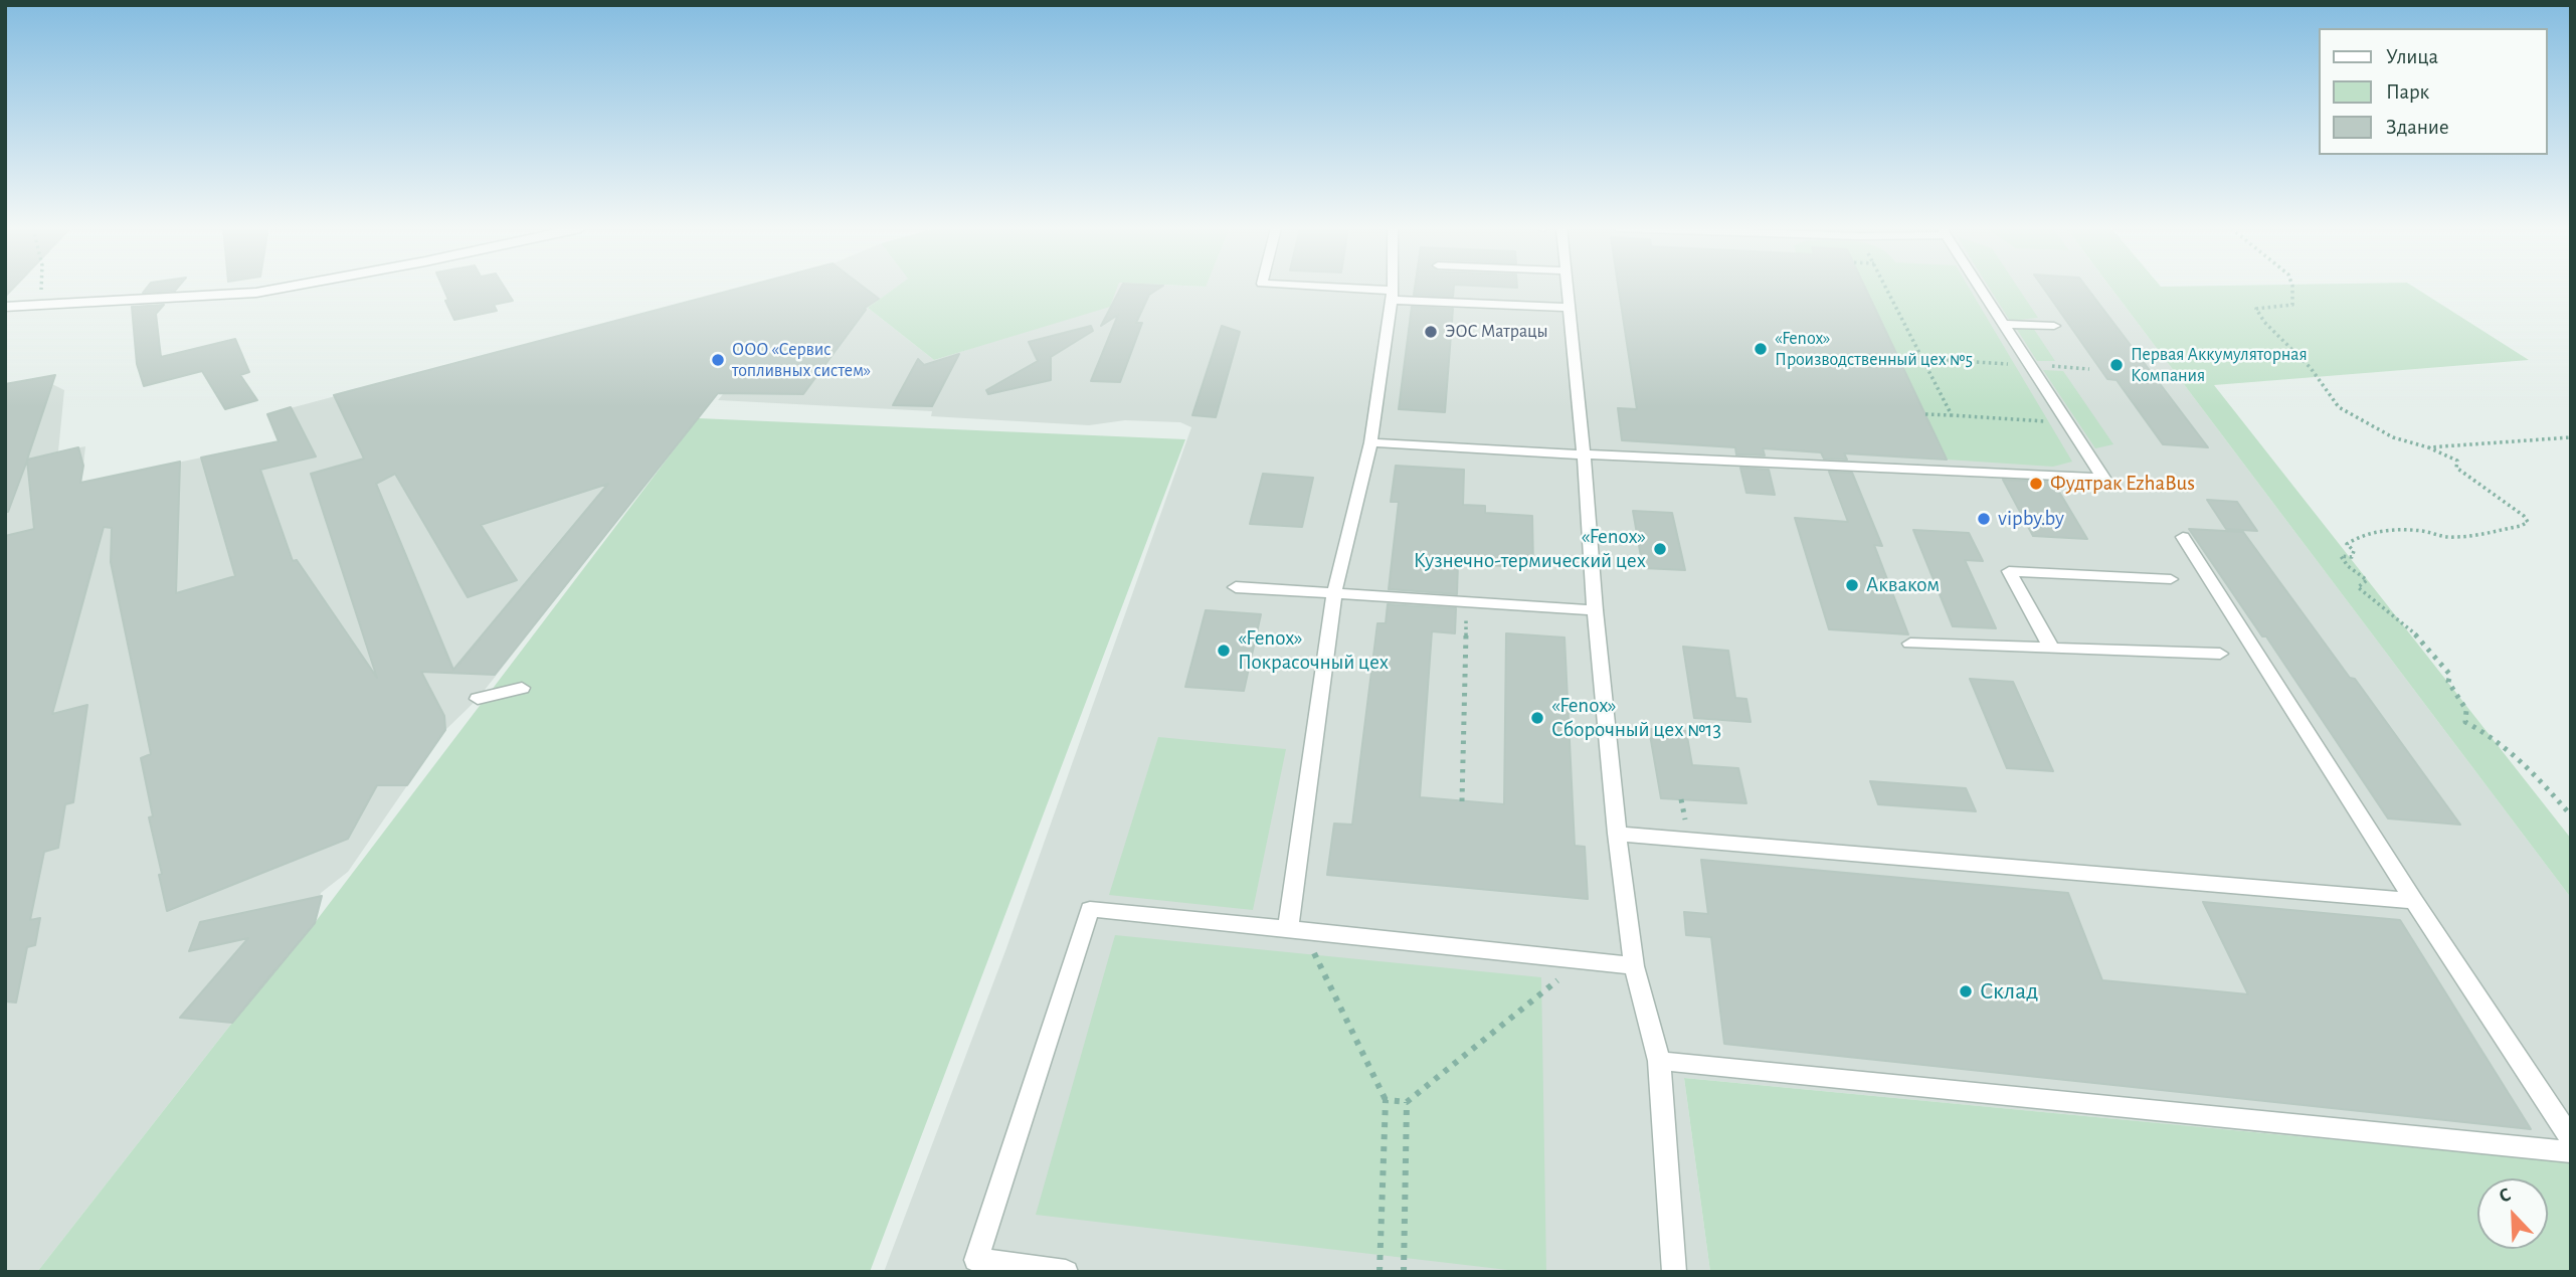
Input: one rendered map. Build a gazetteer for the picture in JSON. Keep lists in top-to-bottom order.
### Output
{
  "places": [
    "ЭОС Матрацы",
    "«Fenox» Производственный цех №5",
    "ООО «Сервис топливных систем»",
    "Первая Аккумуляторная Компания",
    "Фудтрак EzhaBus",
    "vipby.by",
    "«Fenox» Кузнечно-термический цех",
    "Акваком",
    "«Fenox» Покрасочный цех",
    "«Fenox» Сборочный цех №13",
    "Склад"
  ],
  "legend": ["Улица", "Парк", "Здание"],
  "north": "top left"
}
